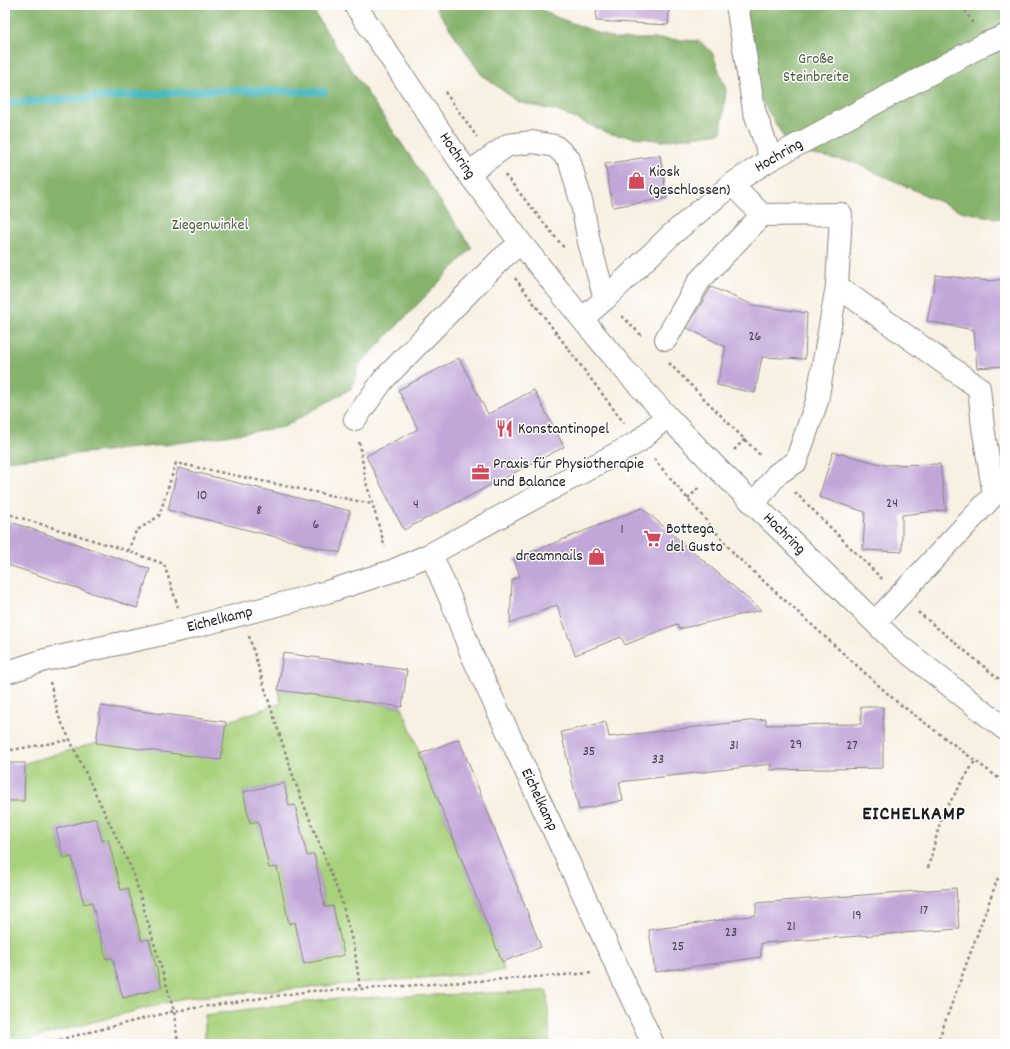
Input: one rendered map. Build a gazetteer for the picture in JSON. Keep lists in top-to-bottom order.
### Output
{
  "streets": {
    "street": ["Hochring", "Eichelkamp"]
  },
  "crossings": [
    ["Hochring", "Eichelkamp"]
  ],
  "districts": ["EICHELKAMP"],
  "parks": ["Große Steinbreite", "Ziegenwinkel"],
  "places": {
    "shop": ["Kiosk (geschlossen)", "dreamnails"],
    "restaurant": ["Konstantinopel"],
    "office": ["Praxis für Physiotherapie und Balance"],
    "supermarket": ["Bottega del Gusto"]
  },
  "house_numbers": [
    "26",
    "10",
    "24",
    "4",
    "8",
    "6",
    "1",
    "29",
    "31",
    "27",
    "35",
    "33",
    "17",
    "19",
    "21",
    "23",
    "25"
  ]
}
